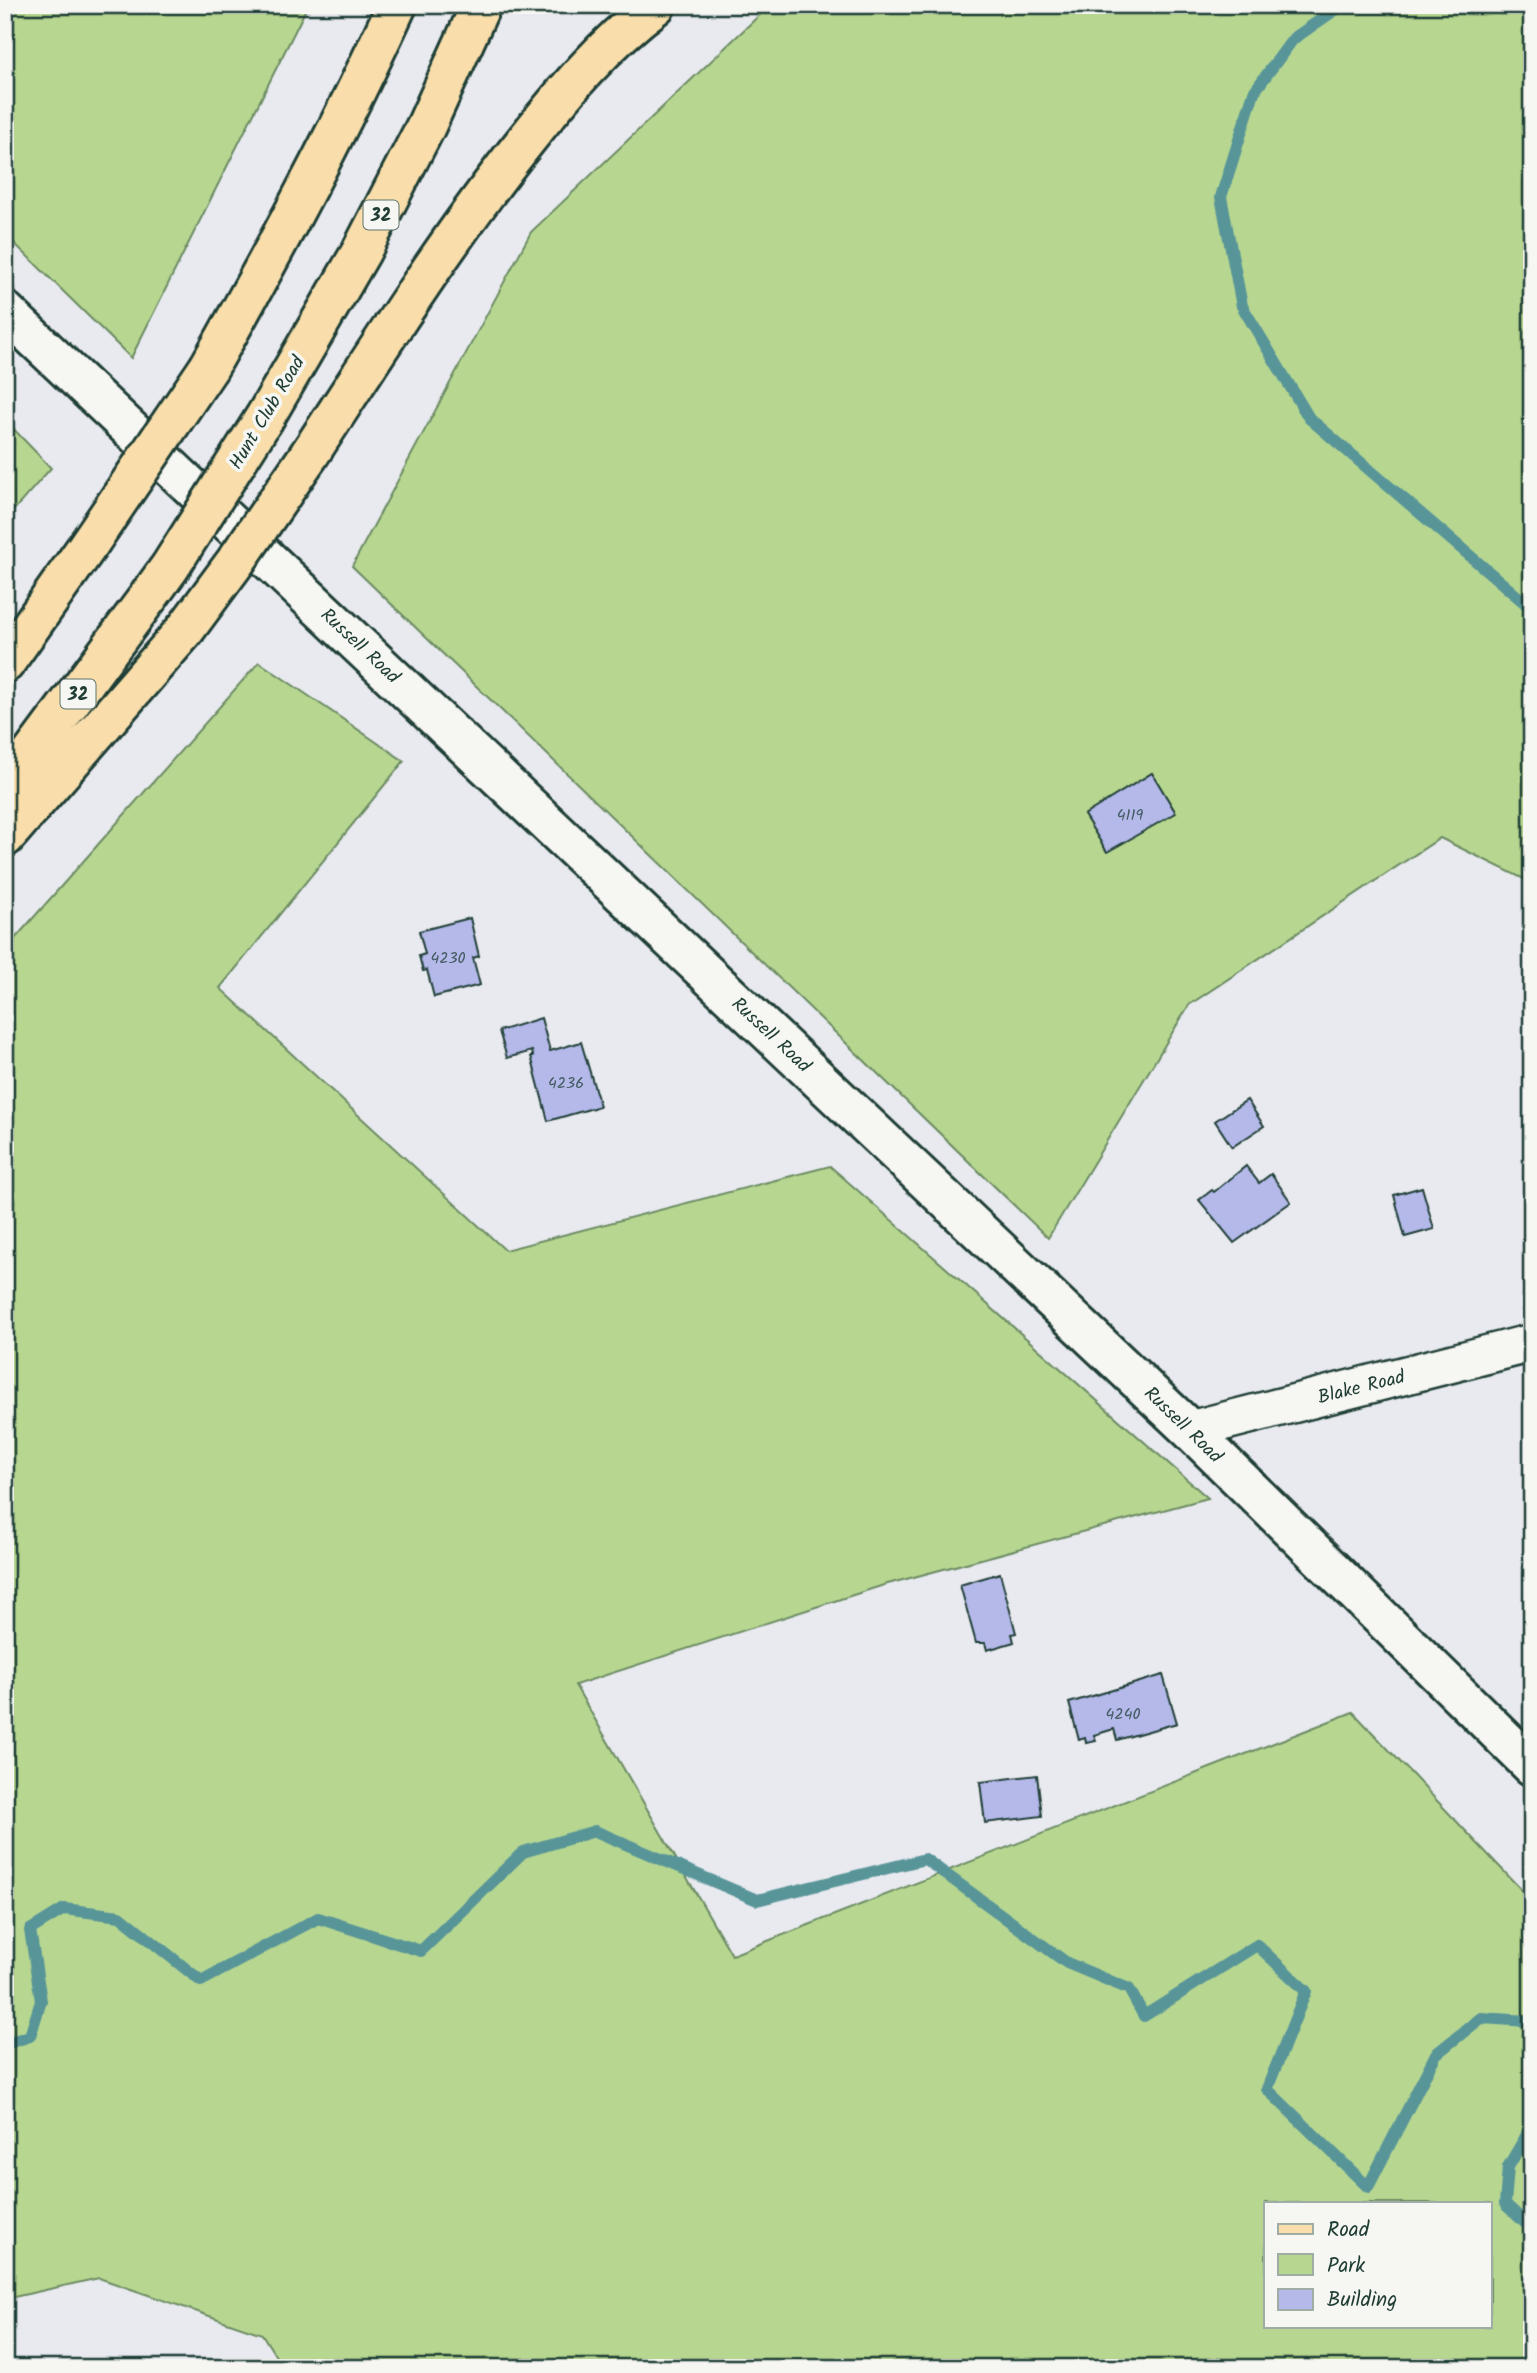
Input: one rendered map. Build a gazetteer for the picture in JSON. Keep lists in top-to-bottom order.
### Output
{
  "streets": {
    "main road": ["32", "Hunt Club Road", "Russell Road"],
    "street": ["Blake Road"]
  },
  "crossings": [
    ["Russell Road", "Blake Road"]
  ],
  "house_numbers": [
    "4119",
    "4230",
    "4236",
    "4240"
  ],
  "legend": ["Road", "Park", "Building"]
}
